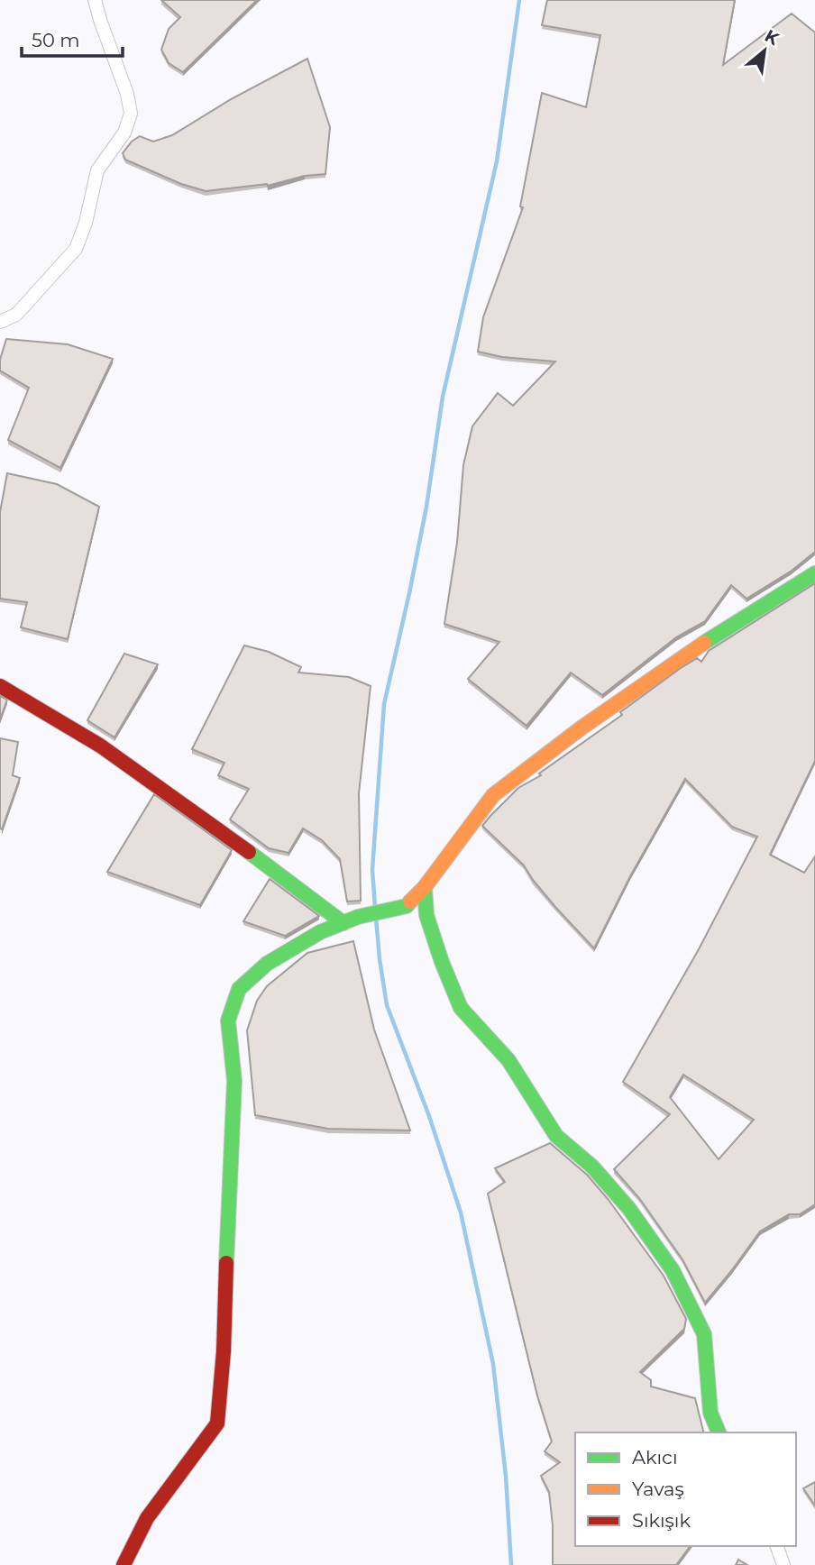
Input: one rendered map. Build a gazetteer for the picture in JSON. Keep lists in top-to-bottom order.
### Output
{
  "legend": ["Akıcı", "Yavaş", "Sıkışık"],
  "scale_bar": "50 m",
  "north": "top right"
}
